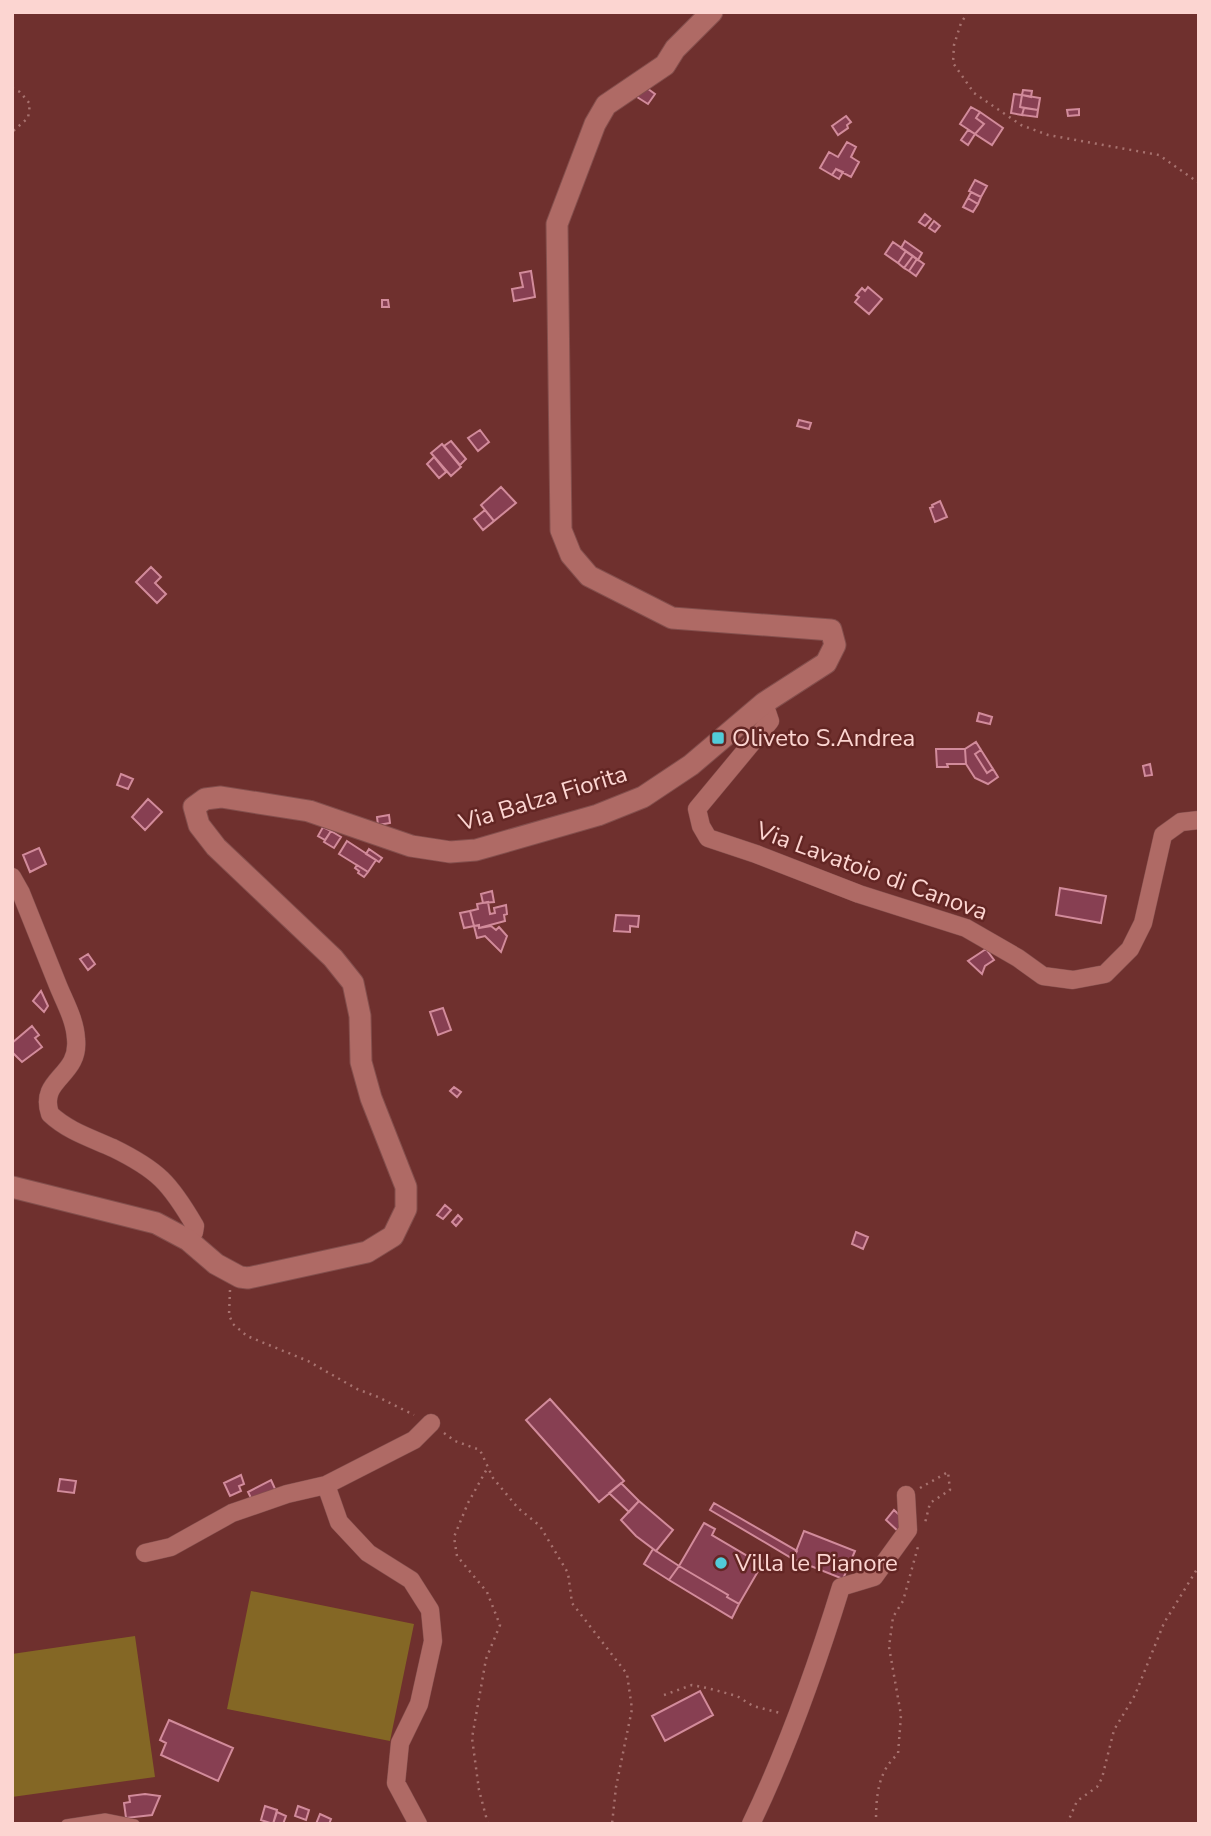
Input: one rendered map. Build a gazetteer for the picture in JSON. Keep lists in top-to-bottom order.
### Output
{
  "streets": {
    "street": ["Via Balza Fiorita", "Via Lavatoio di Canova"]
  },
  "crossings": [
    ["Via Balza Fiorita", "Via Lavatoio di Canova"]
  ],
  "places": {
    "transit": ["Oliveto S.Andrea"],
    "other": ["Villa le Pianore"]
  }
}
